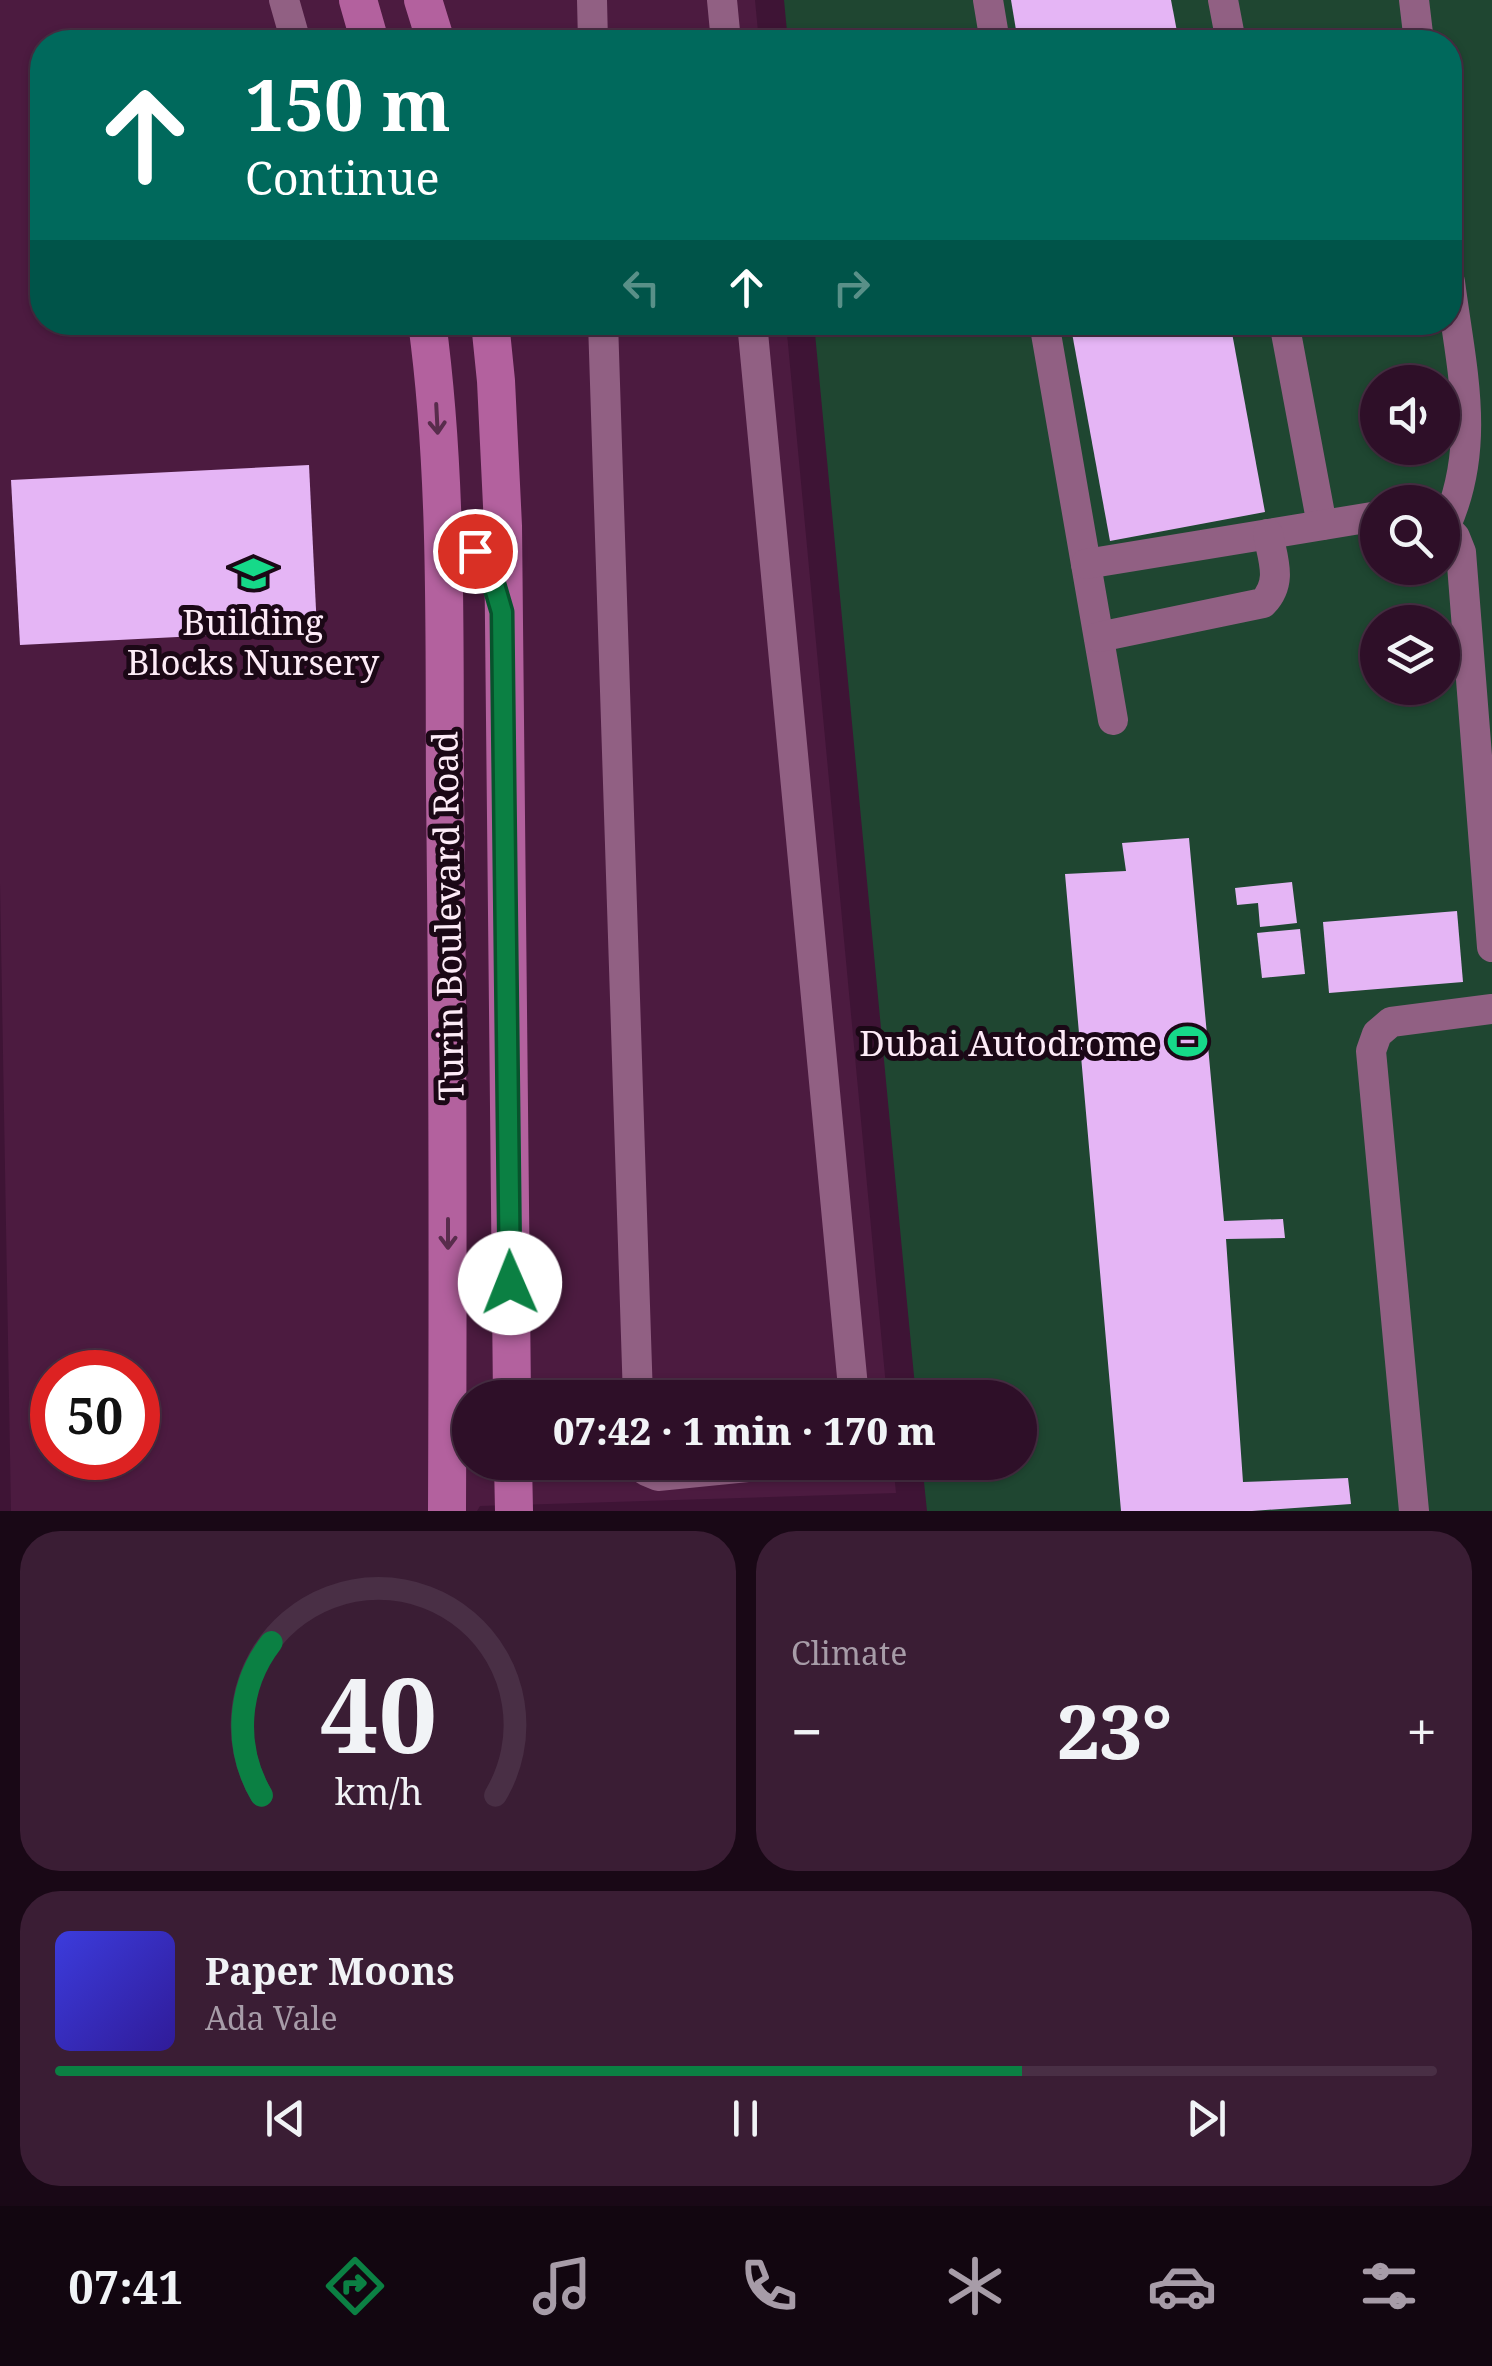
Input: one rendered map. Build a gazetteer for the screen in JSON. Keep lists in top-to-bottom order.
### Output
{
  "streets": {
    "main road": ["Turin Boulevard Road"]
  },
  "places": {
    "school or university": ["Building Blocks Nursery"],
    "sports": ["Dubai Autodrome"]
  },
  "page": {
    "turn": ["150 m", "Continue"],
    "limit": "50",
    "trip": "07:42 · 1 min · 170 m",
    "tile": "Climate",
    "heat": ["−", "23°", "+"],
    "song": ["Paper Moons", "Ada Vale"],
    "tabs": "07:41",
    "gauge": ["40", "km/h"]
  }
}
